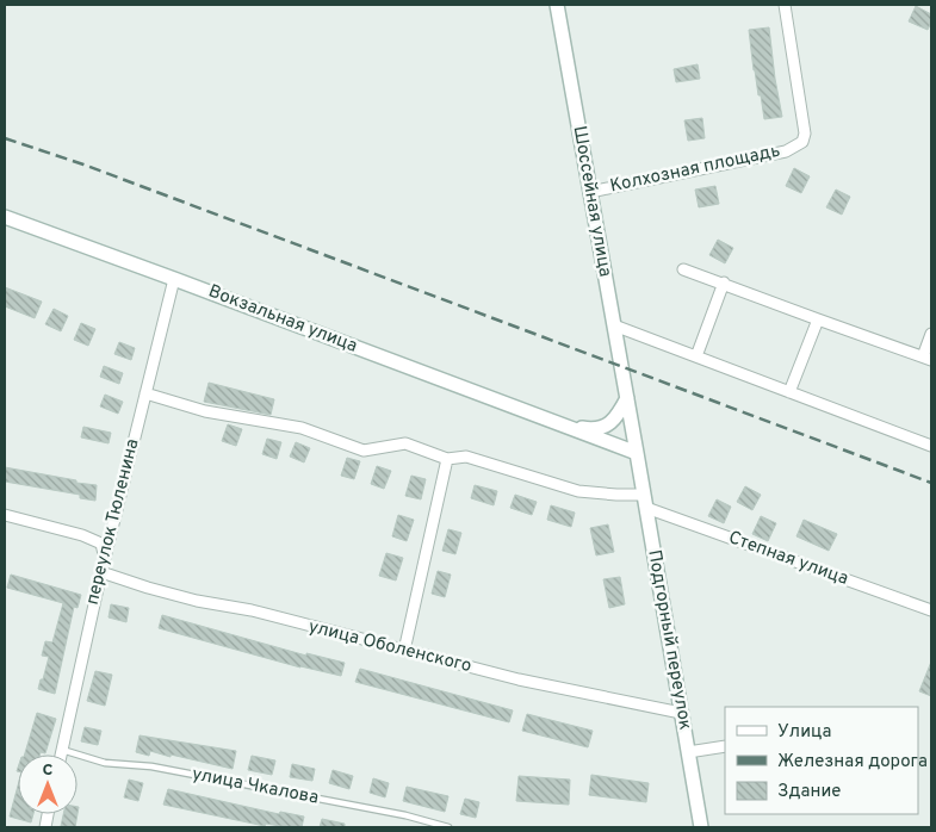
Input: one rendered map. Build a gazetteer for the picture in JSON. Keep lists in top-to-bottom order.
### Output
{
  "streets": {
    "main road": ["Шоссейная улица", "Вокзальная улица", "Подгорный переулок"],
    "street": [
      "Колхозная площадь",
      "переулок Тюленина",
      "Степная улица",
      "улица Оболенского"
    ],
    "lane": ["улица Чкалова"]
  },
  "crossings": [
    ["Колхозная площадь", "Шоссейная улица"],
    ["Шоссейная улица", "Подгорный переулок"],
    ["Вокзальная улица", "переулок Тюленина"],
    ["переулок Тюленина", "Степная улица"],
    ["переулок Тюленина", "улица Оболенского"],
    ["переулок Тюленина", "улица Чкалова"],
    ["Степная улица", "Подгорный переулок"],
    ["Подгорный переулок", "улица Оболенского"]
  ],
  "legend": ["Улица", "Железная дорога", "Здание"],
  "north": "top"
}
